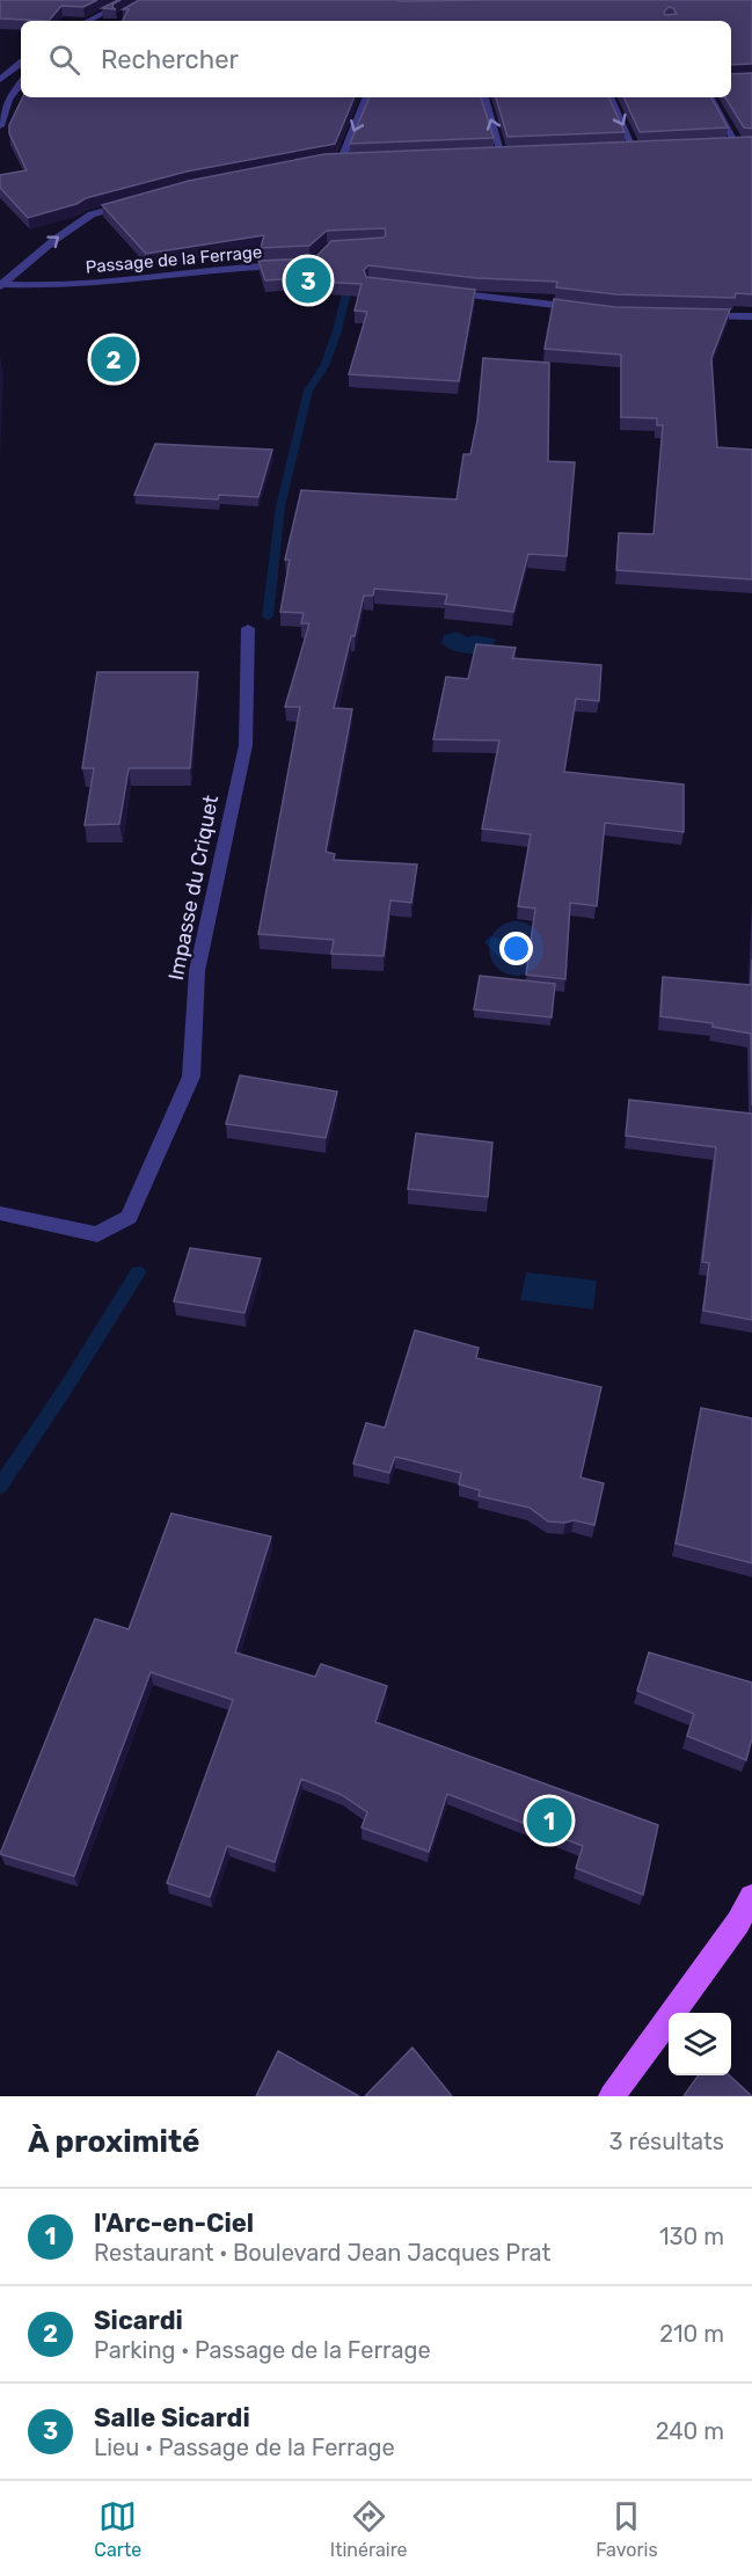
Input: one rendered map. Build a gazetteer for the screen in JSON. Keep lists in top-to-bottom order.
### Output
{
  "streets": {
    "street": ["Passage de la Ferrage", "Impasse du Criquet"]
  },
  "page": {
    "search": "Rechercher",
    "pins": ["3", "2", "1"],
    "heading": ["À proximité", "3 résultats"],
    "list": [
      {
        "mark": "1",
        "name": "l'Arc-en-Ciel",
        "note": "Restaurant · Boulevard Jean Jacques Prat",
        "value": "130 m"
      },
      {
        "mark": "2",
        "name": "Sicardi",
        "note": "Parking · Passage de la Ferrage",
        "value": "210 m"
      },
      {
        "mark": "3",
        "name": "Salle Sicardi",
        "note": "Lieu · Passage de la Ferrage",
        "value": "240 m"
      }
    ],
    "nav": ["Carte", "Itinéraire", "Favoris"]
  }
}
